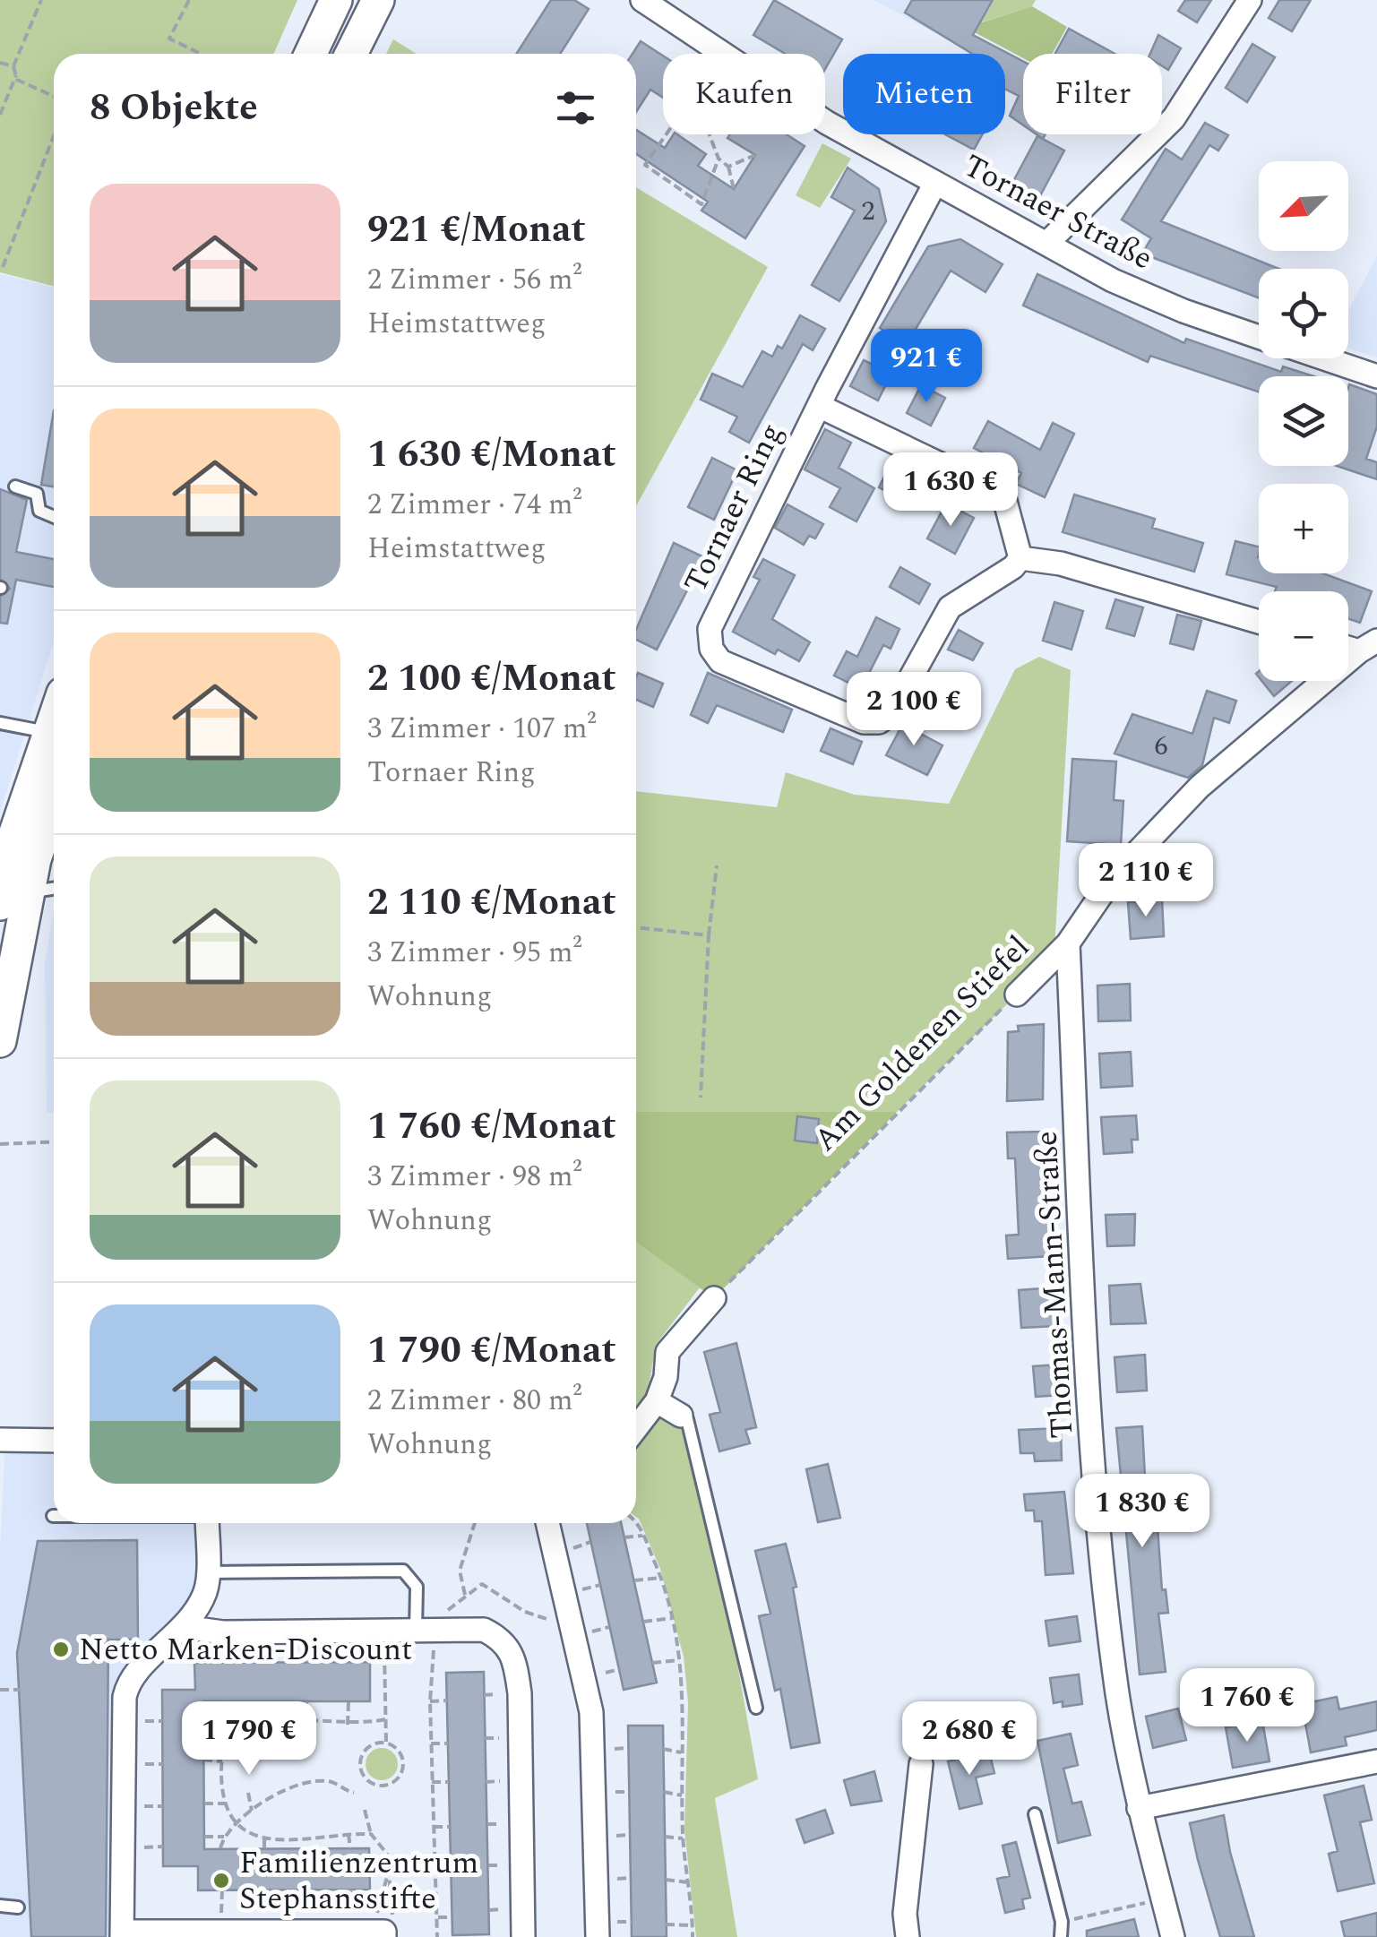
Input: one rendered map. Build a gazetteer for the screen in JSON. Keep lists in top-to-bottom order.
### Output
{
  "streets": {
    "street": [
      "Tornaer Straße",
      "Tornaer Ring",
      "Am Goldenen Stiefel",
      "Thomas-Mann-Straße"
    ]
  },
  "crossings": [
    ["Tornaer Straße", "Tornaer Ring"],
    ["Am Goldenen Stiefel", "Thomas-Mann-Straße"]
  ],
  "places": ["Netto Marken-Discount", "Familienzentrum Stephansstifte"],
  "house_numbers": ["2", "6"],
  "north": "bottom left",
  "page": {
    "chip": ["Kaufen", "Mieten", "Filter"],
    "heading": "8 Objekte",
    "map_buttons": ["+", "−"],
    "list": [
      {
        "name": "921 €/Monat",
        "note": "2 Zimmer · 56 m² · Heimstattweg"
      },
      {
        "name": "1 630 €/Monat",
        "note": "2 Zimmer · 74 m² · Heimstattweg"
      },
      {
        "name": "2 100 €/Monat",
        "note": "3 Zimmer · 107 m² · Tornaer Ring"
      },
      {
        "name": "2 110 €/Monat",
        "note": "3 Zimmer · 95 m² · Wohnung"
      },
      {
        "name": "1 760 €/Monat",
        "note": "3 Zimmer · 98 m² · Wohnung"
      },
      {
        "name": "1 790 €/Monat",
        "note": "2 Zimmer · 80 m² · Wohnung"
      }
    ],
    "price": [
      "921 €",
      "1 630 €",
      "2 100 €",
      "2 110 €",
      "1 830 €",
      "1 760 €",
      "1 790 €",
      "2 680 €"
    ]
  }
}
